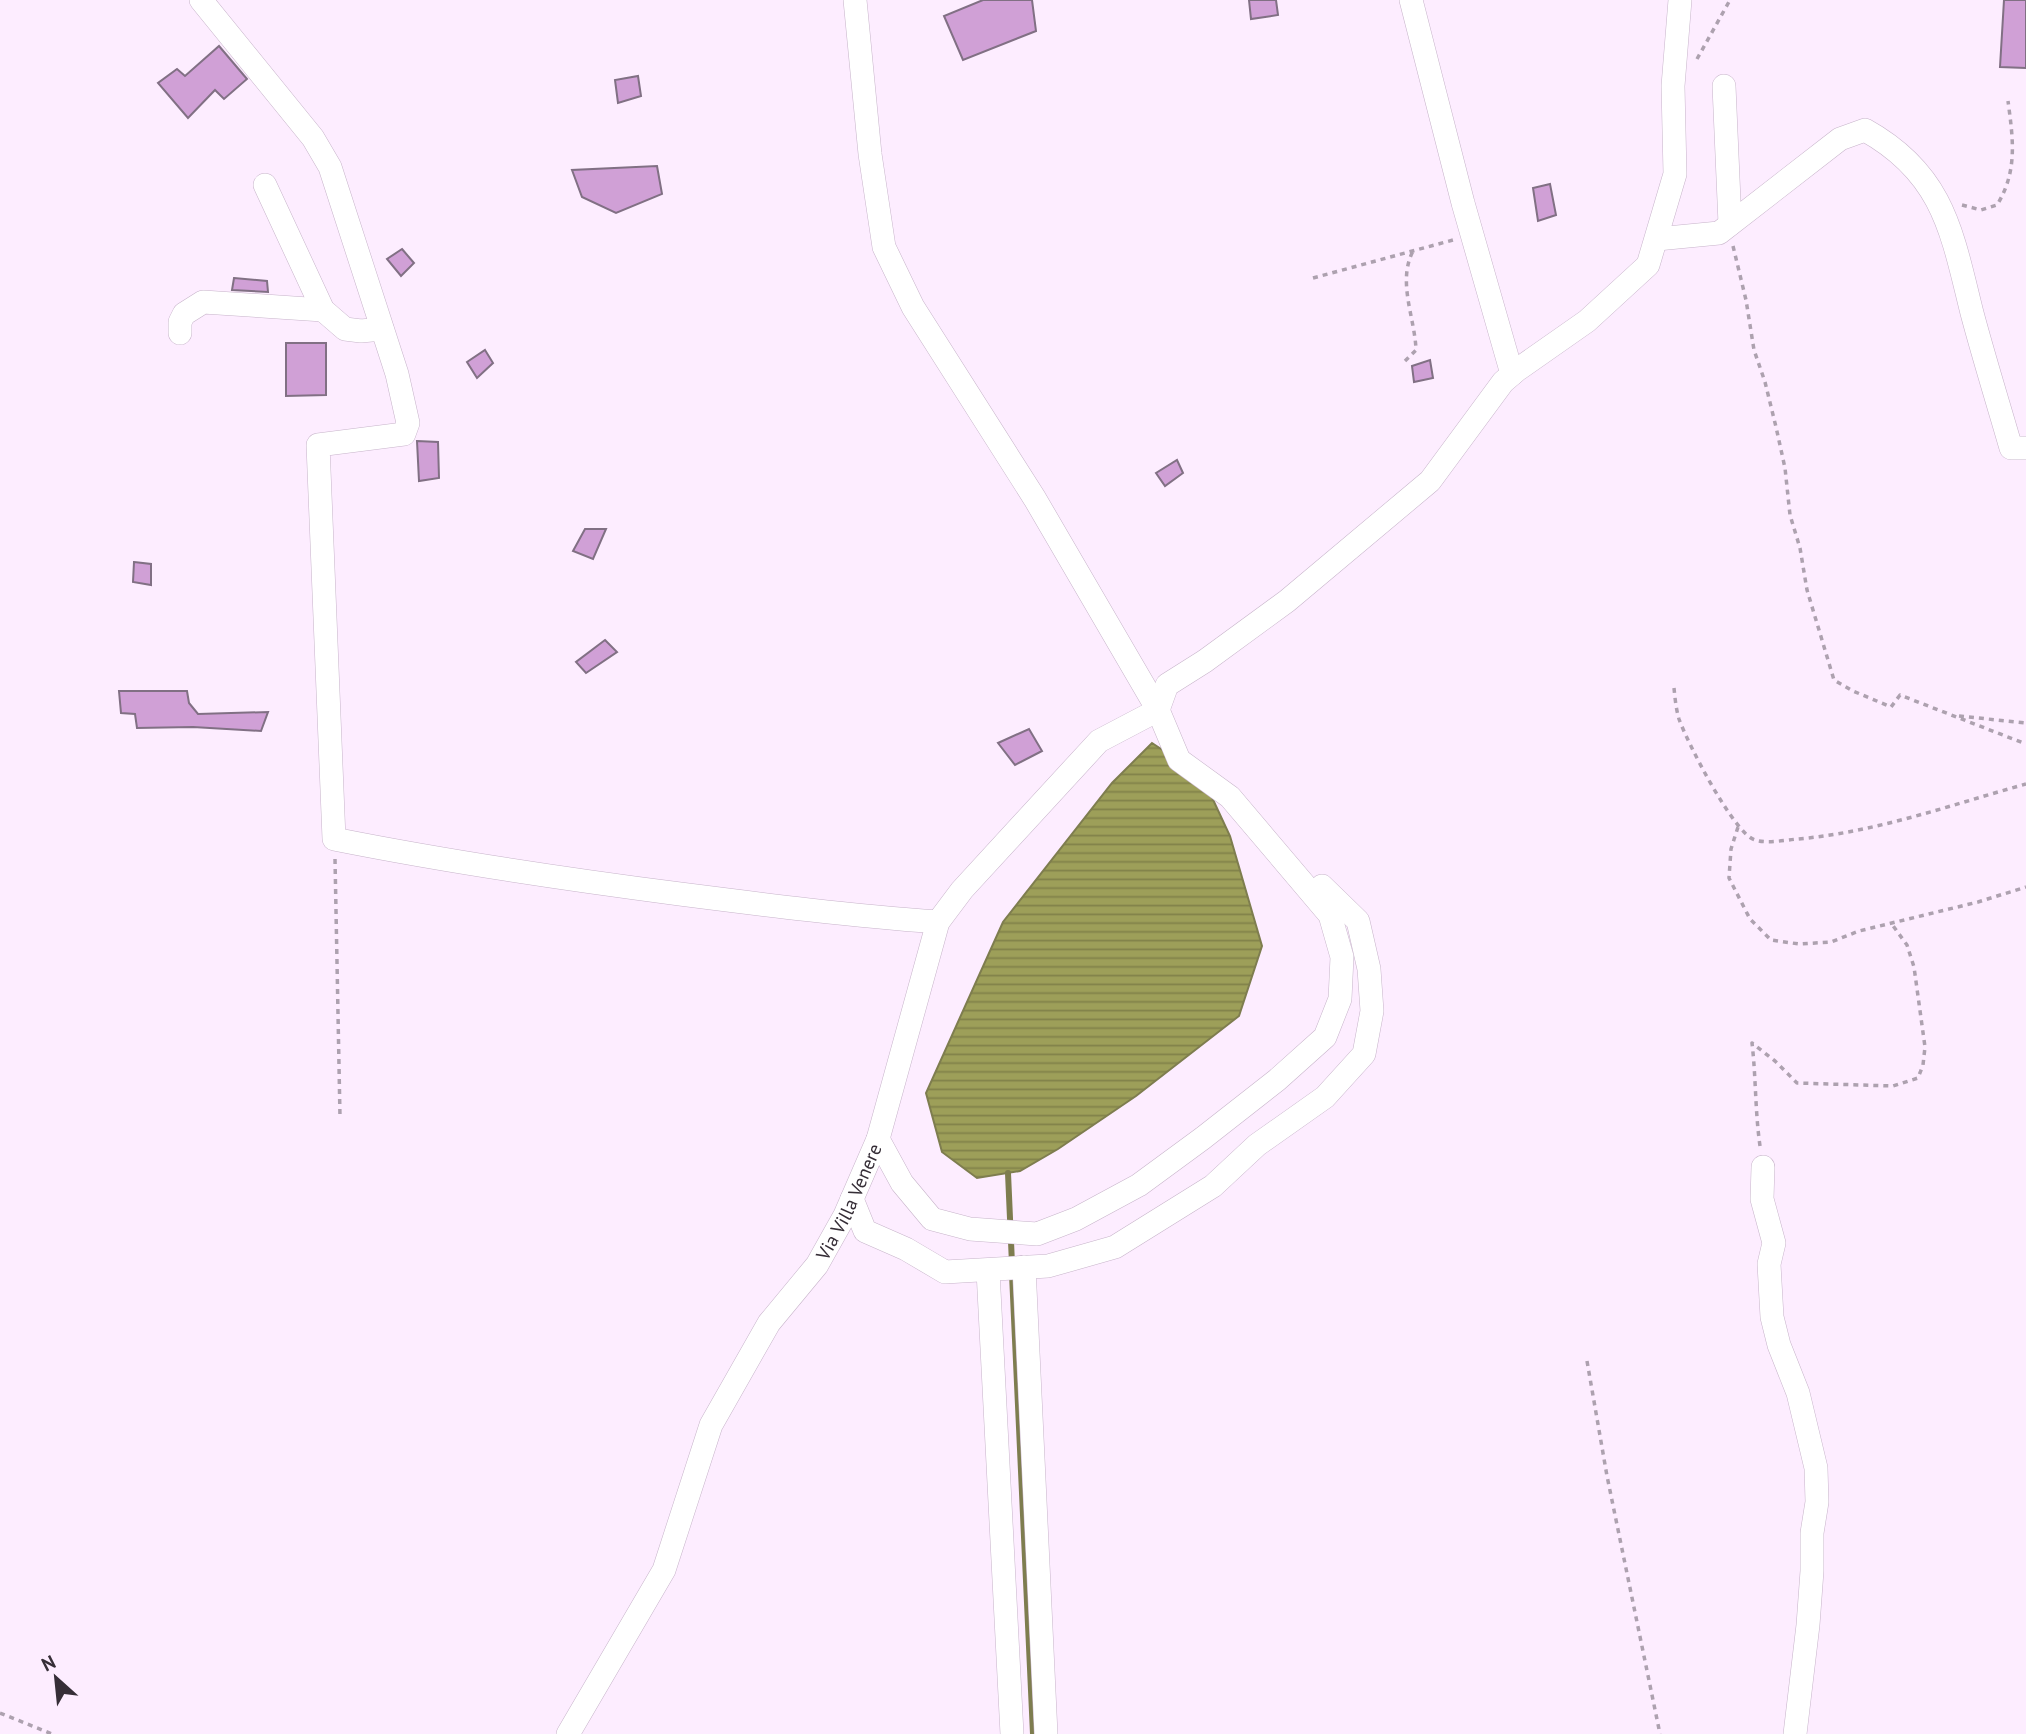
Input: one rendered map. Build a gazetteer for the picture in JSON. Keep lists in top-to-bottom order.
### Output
{
  "streets": {
    "street": ["Via Villa Venere"]
  },
  "north": "top left"
}
